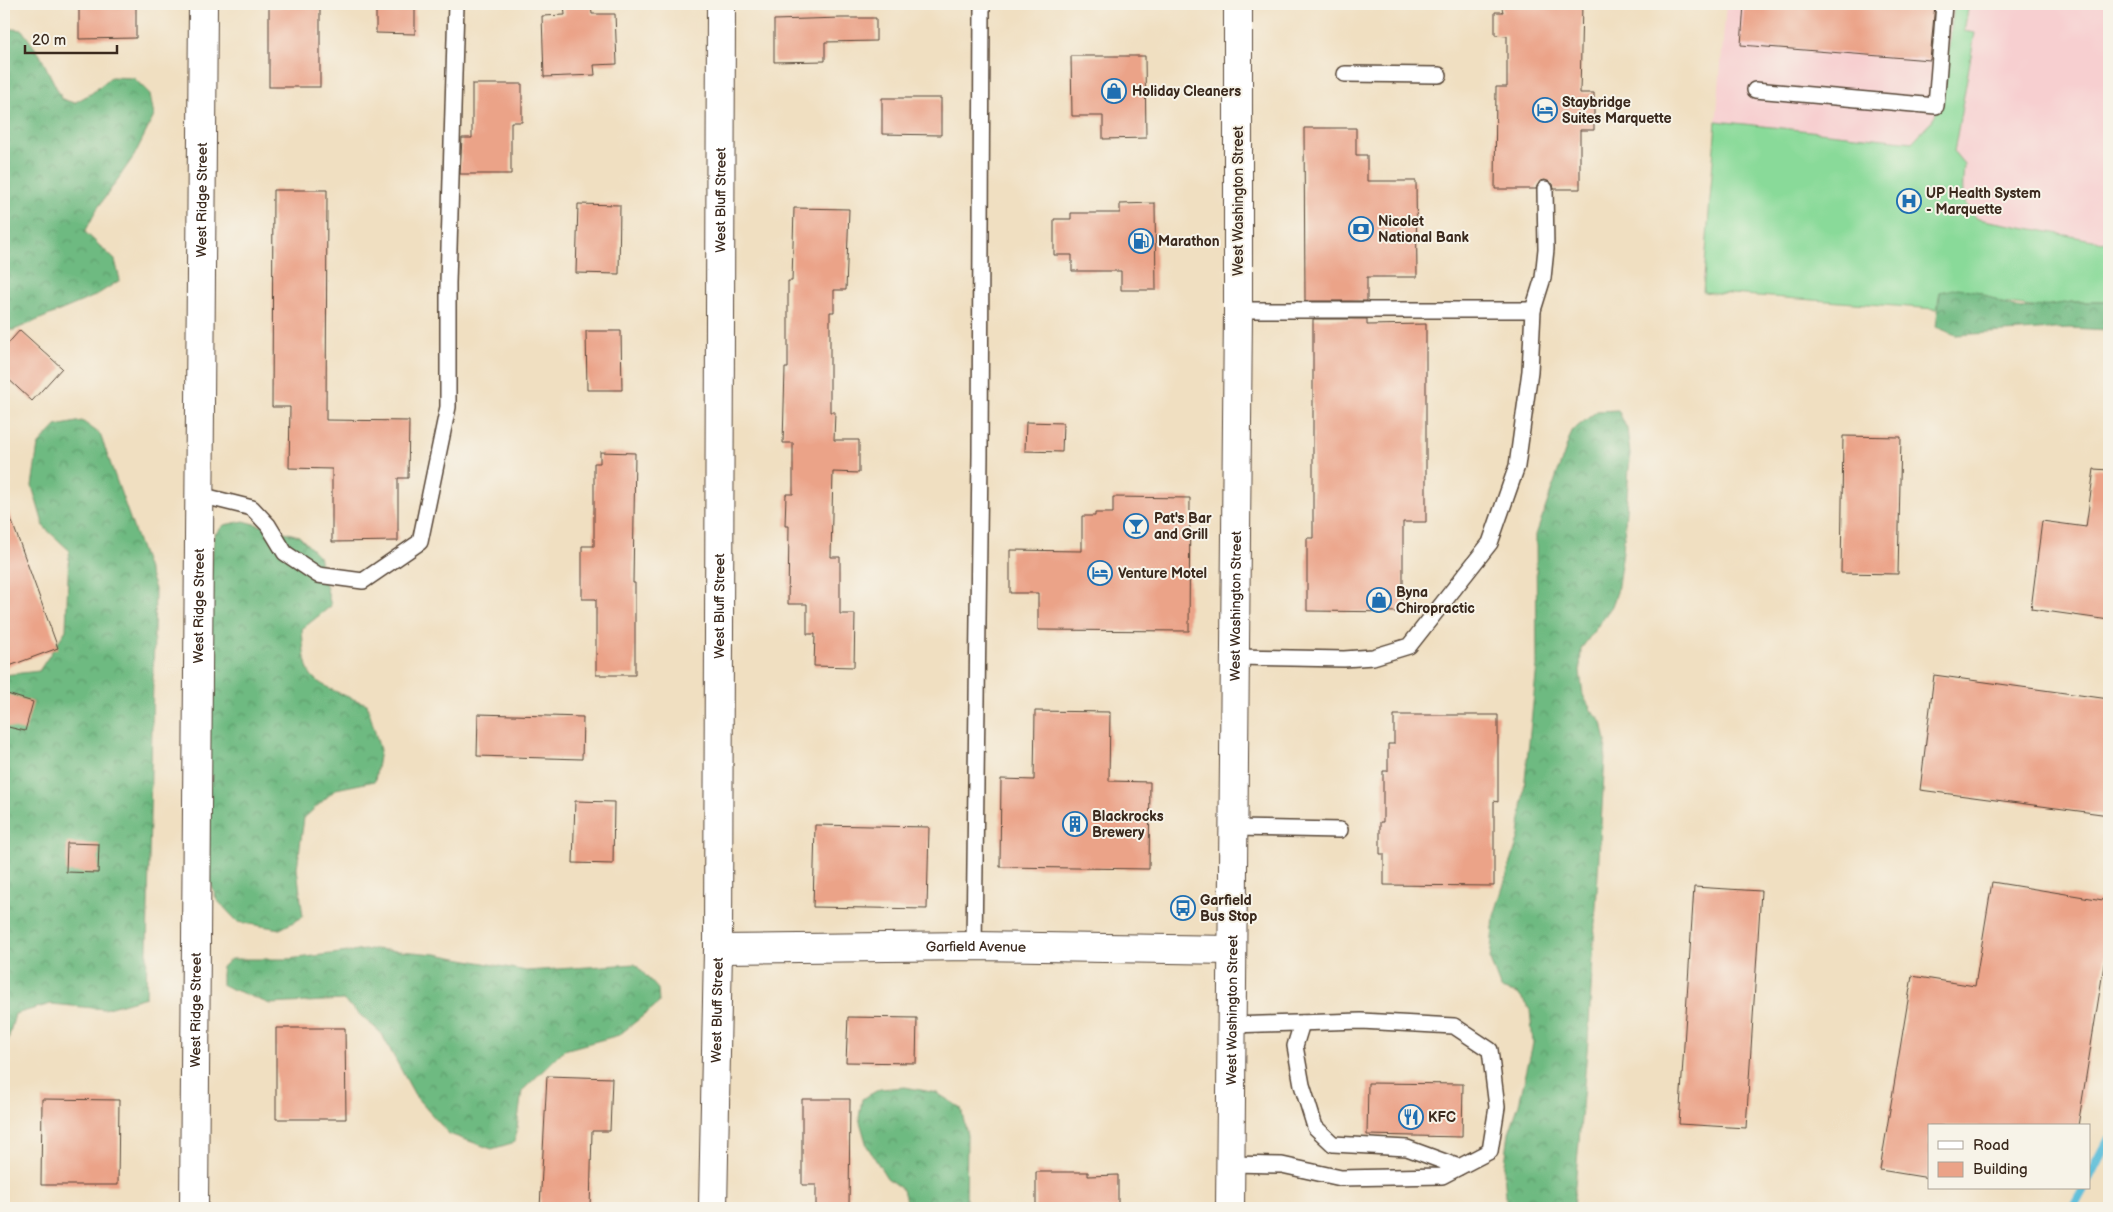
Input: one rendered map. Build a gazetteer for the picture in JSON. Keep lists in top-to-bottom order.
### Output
{
  "streets": {
    "street": [
      "West Ridge Street",
      "West Bluff Street",
      "West Washington Street",
      "Garfield Avenue"
    ]
  },
  "crossings": [
    ["West Bluff Street", "Garfield Avenue"],
    ["West Washington Street", "Garfield Avenue"]
  ],
  "places": {
    "shop": ["Holiday Cleaners", "Byna Chiropractic"],
    "hotel": ["Staybridge Suites Marquette", "Venture Motel"],
    "hospital": ["UP Health System - Marquette"],
    "bank": ["Nicolet National Bank"],
    "fuel station": ["Marathon"],
    "bar": ["Pat's Bar and Grill"],
    "building": ["Blackrocks Brewery"],
    "bus stop": ["Garfield Bus Stop"],
    "restaurant": ["KFC"]
  },
  "legend": ["Road", "Building"],
  "scale_bar": "20 m"
}
